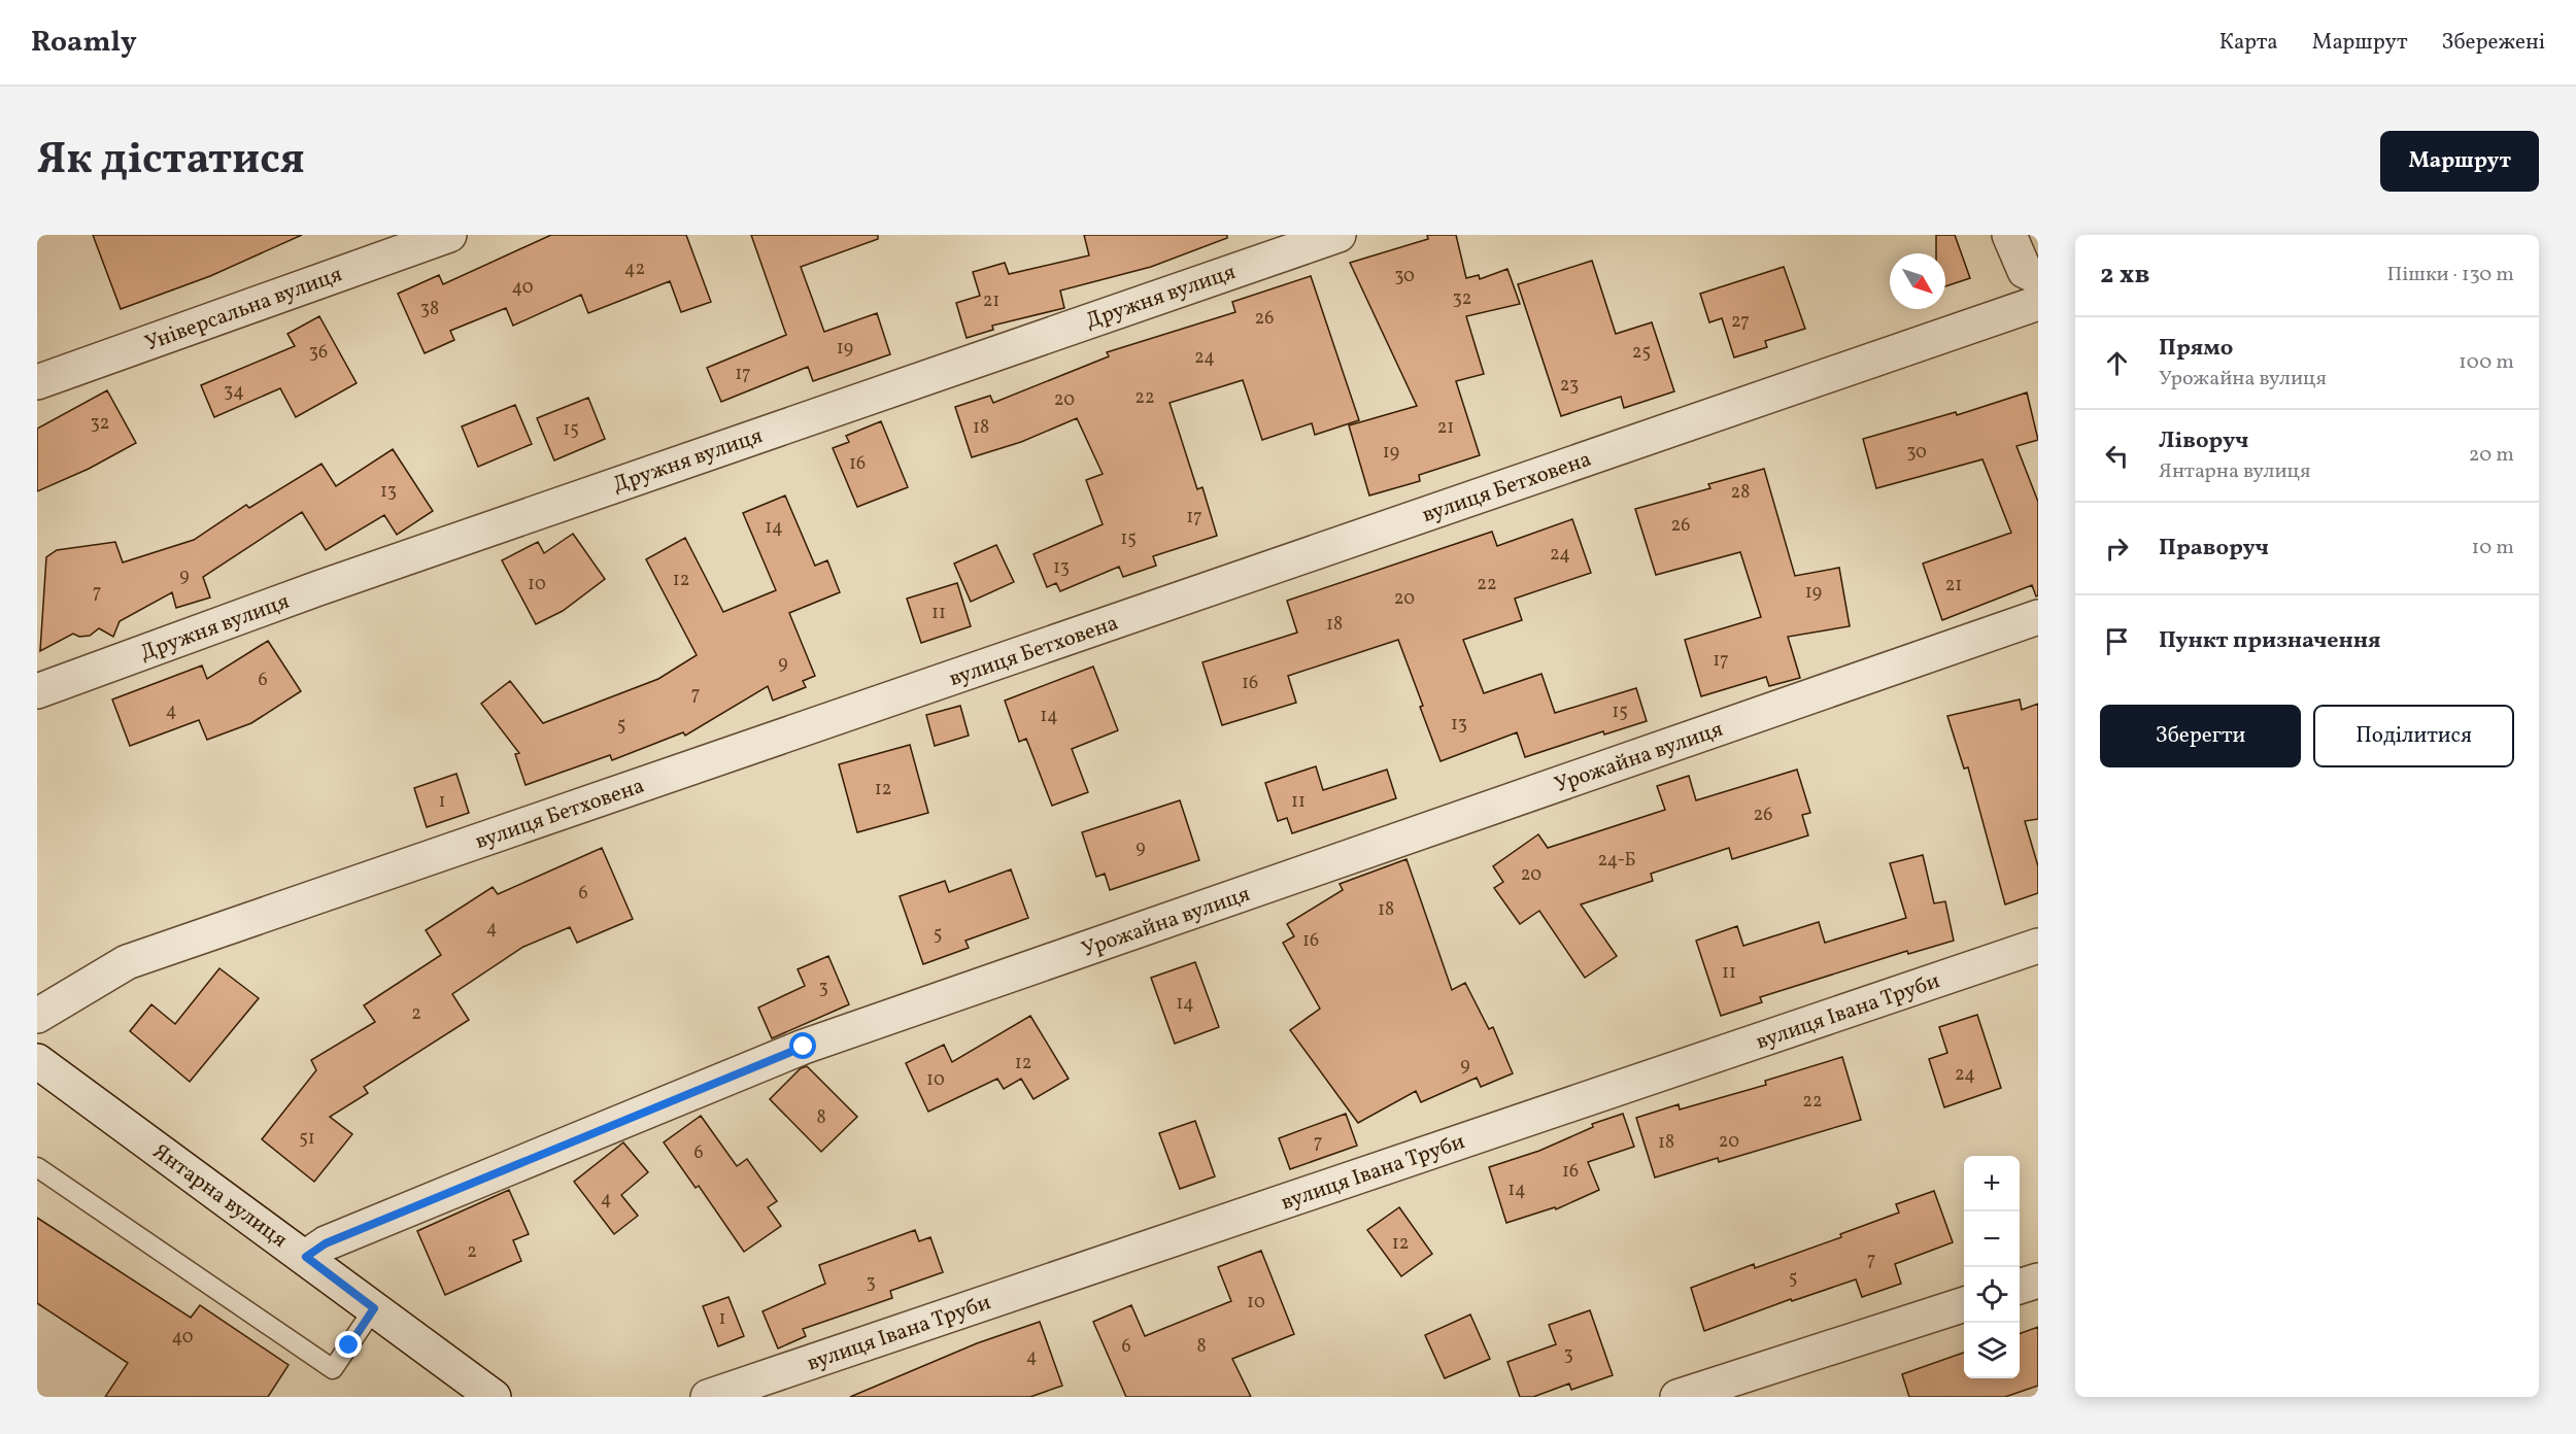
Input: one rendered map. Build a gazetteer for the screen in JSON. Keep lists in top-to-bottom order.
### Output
{
  "streets": {
    "street": [
      "Дружня вулиця",
      "Універсальна вулиця",
      "вулиця Бетховена",
      "Урожайна вулиця",
      "вулиця Івана Труби",
      "Янтарна вулиця"
    ]
  },
  "crossings": [
    ["Урожайна вулиця", "Янтарна вулиця"]
  ],
  "house_numbers": [
    "42",
    "30",
    "40",
    "32",
    "21",
    "38",
    "26",
    "27",
    "19",
    "36",
    "25",
    "24",
    "17",
    "23",
    "34",
    "22",
    "20",
    "32",
    "18",
    "21",
    "15",
    "19",
    "30",
    "16",
    "13",
    "28",
    "17",
    "26",
    "14",
    "15",
    "24",
    "13",
    "9",
    "12",
    "10",
    "22",
    "21",
    "7",
    "19",
    "20",
    "11",
    "18",
    "17",
    "9",
    "6",
    "16",
    "7",
    "4",
    "15",
    "14",
    "13",
    "5",
    "12",
    "1",
    "11",
    "26",
    "9",
    "24-Б",
    "20",
    "6",
    "18",
    "4",
    "5",
    "16",
    "11",
    "3",
    "14",
    "2",
    "12",
    "9",
    "24",
    "10",
    "22",
    "8",
    "51",
    "20",
    "7",
    "18",
    "6",
    "16",
    "14",
    "4",
    "12",
    "2",
    "7",
    "5",
    "3",
    "10",
    "1",
    "40",
    "6",
    "8",
    "3",
    "4"
  ],
  "north": "bottom right",
  "page": {
    "header": "Roamly",
    "nav": ["Карта", "Маршрут", "Збережені"],
    "title": "Як дістатися",
    "buttons": [
      "Маршрут",
      ["Зберегти", "Поділитися"]
    ],
    "heading": ["2 хв", "Пішки · 130 m"],
    "list": [
      ["Прямо", "Урожайна вулиця", "100 m"],
      ["Ліворуч", "Янтарна вулиця", "20 m"],
      ["Праворуч", "10 m"],
      "Пункт призначення"
    ],
    "map_buttons": ["+", "−"]
  }
}
